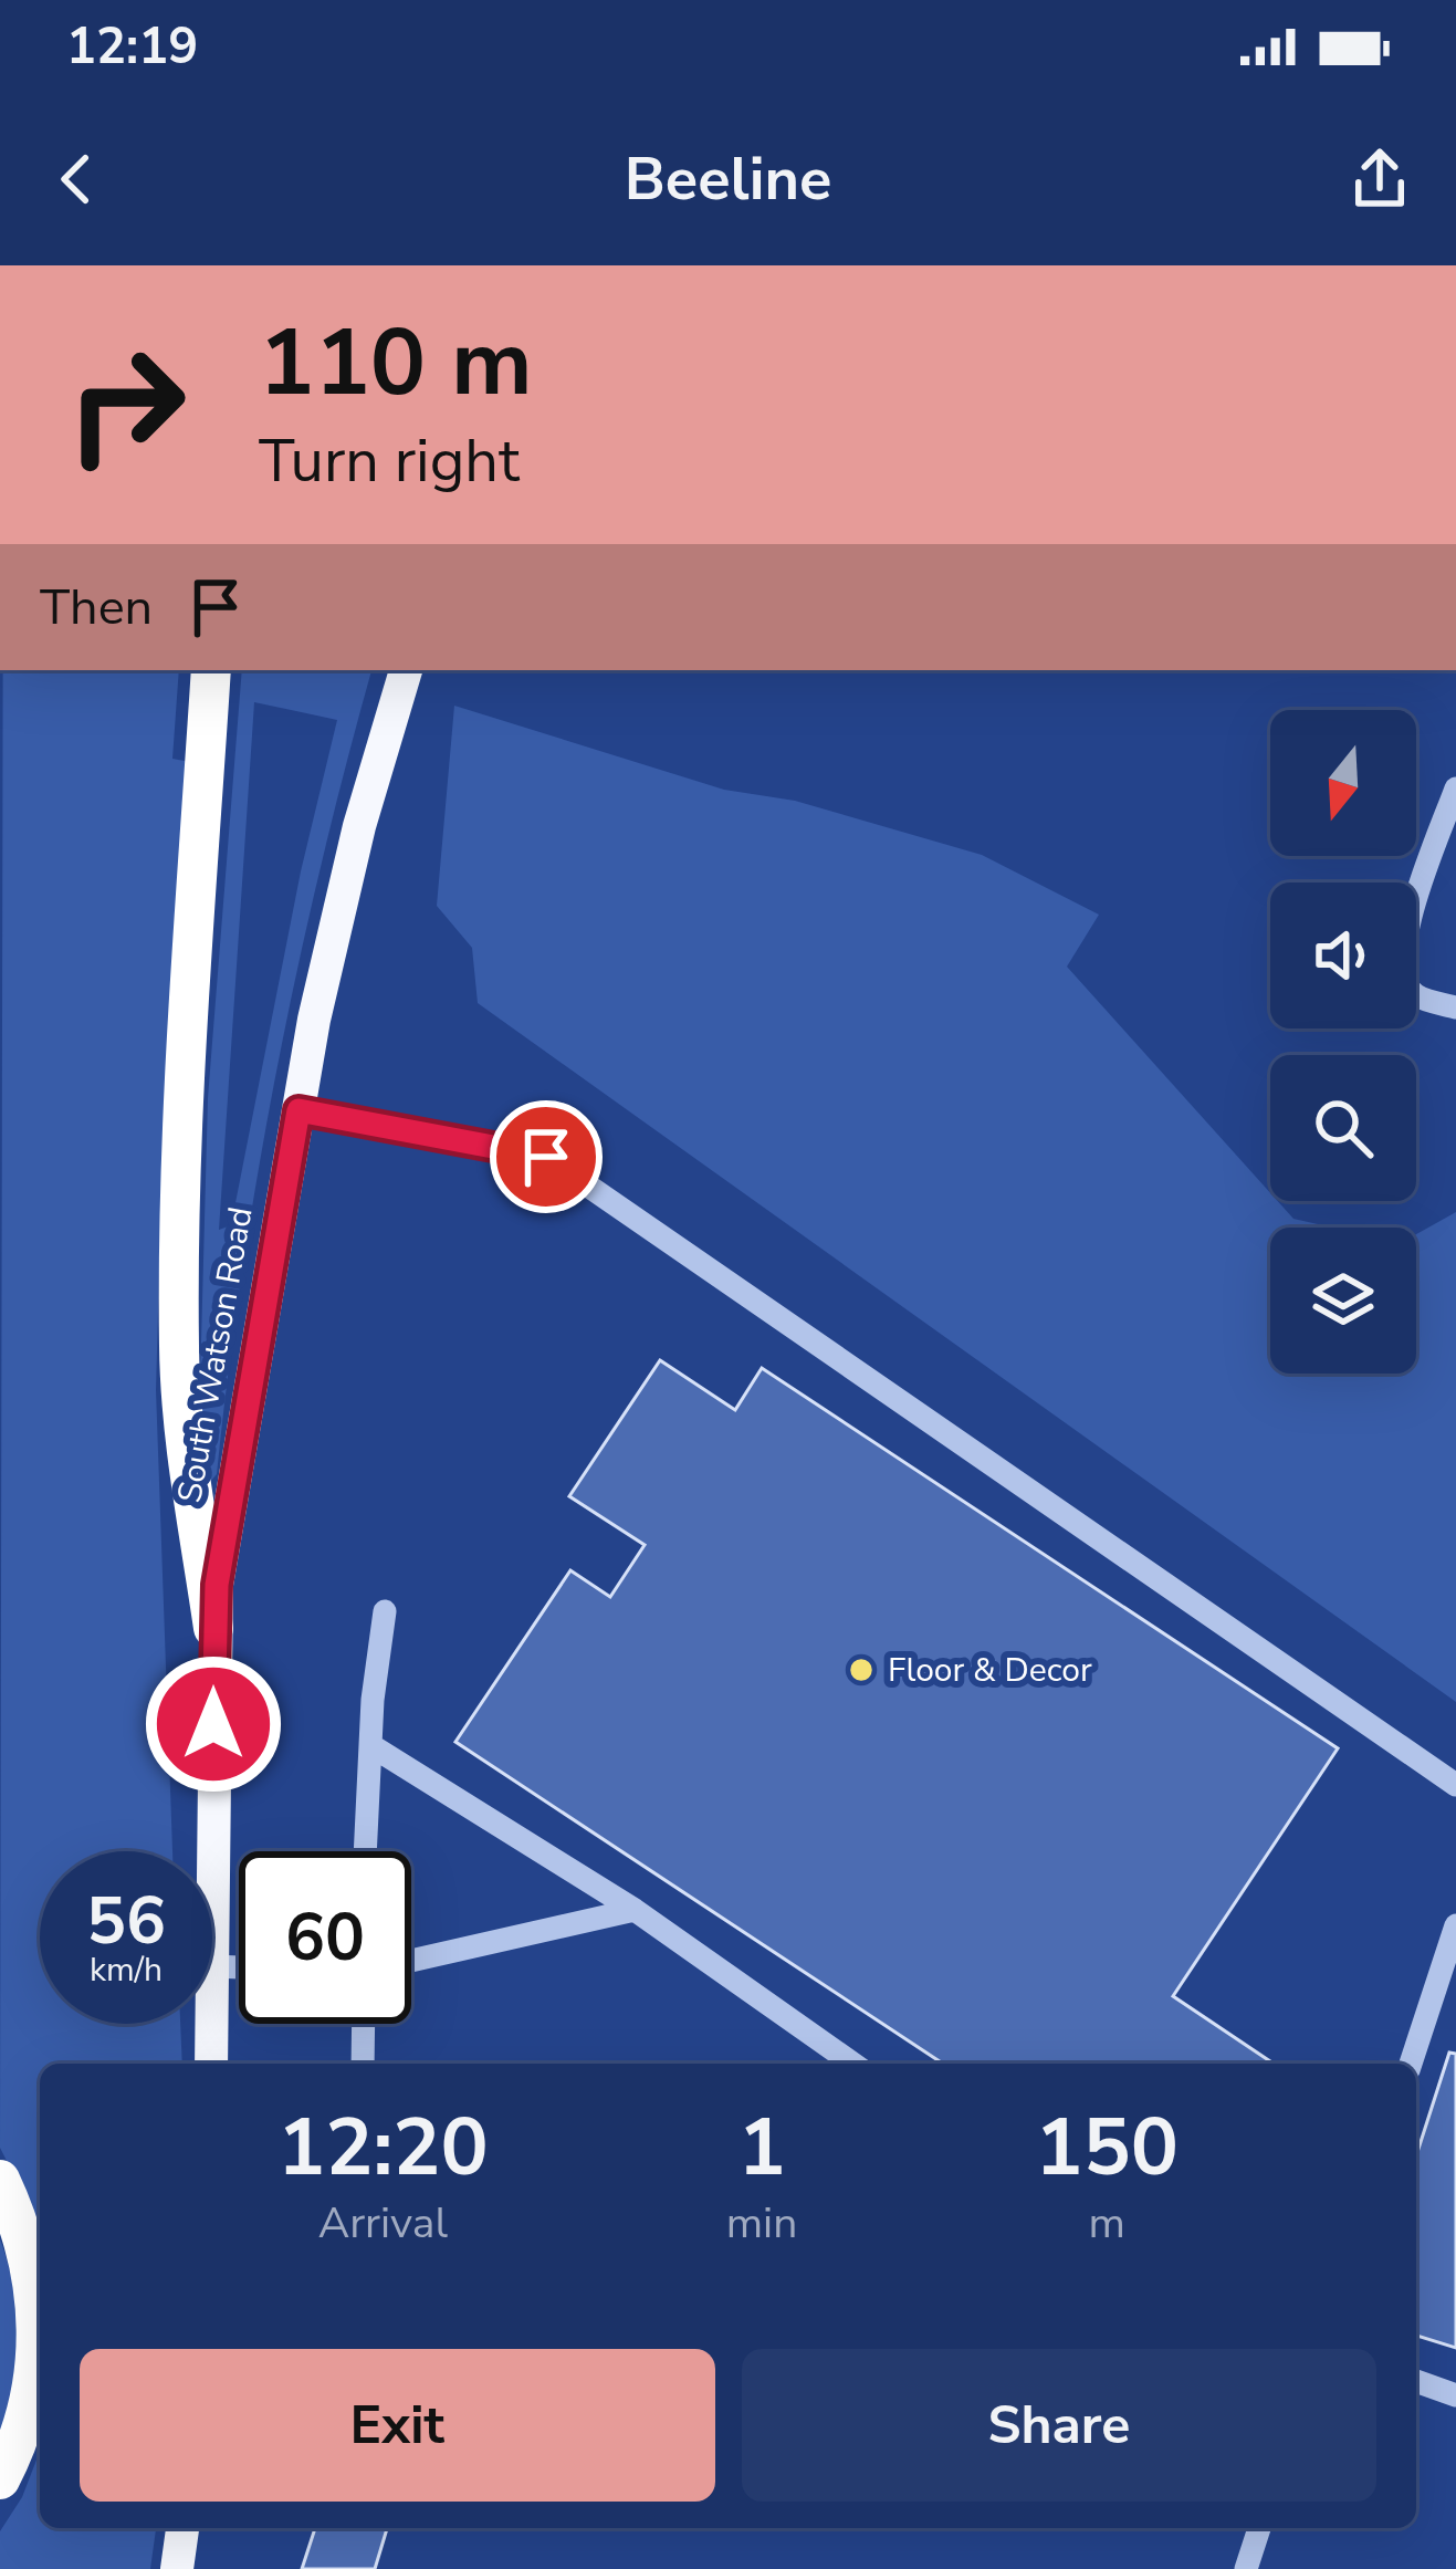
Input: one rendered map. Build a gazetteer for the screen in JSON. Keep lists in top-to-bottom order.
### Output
{
  "streets": {
    "main road": ["South Watson Road"]
  },
  "places": ["Floor & Decor"],
  "north": "bottom",
  "page": {
    "status": "12:19",
    "header": "Beeline",
    "turn": ["110 m", "Turn right"],
    "then": "Then",
    "speed": "56 km/h",
    "limit": "60",
    "eta": [
      "12:20",
      "Arrival",
      "1",
      "min",
      "150",
      "m"
    ],
    "buttons": ["Exit", "Share"]
  }
}
